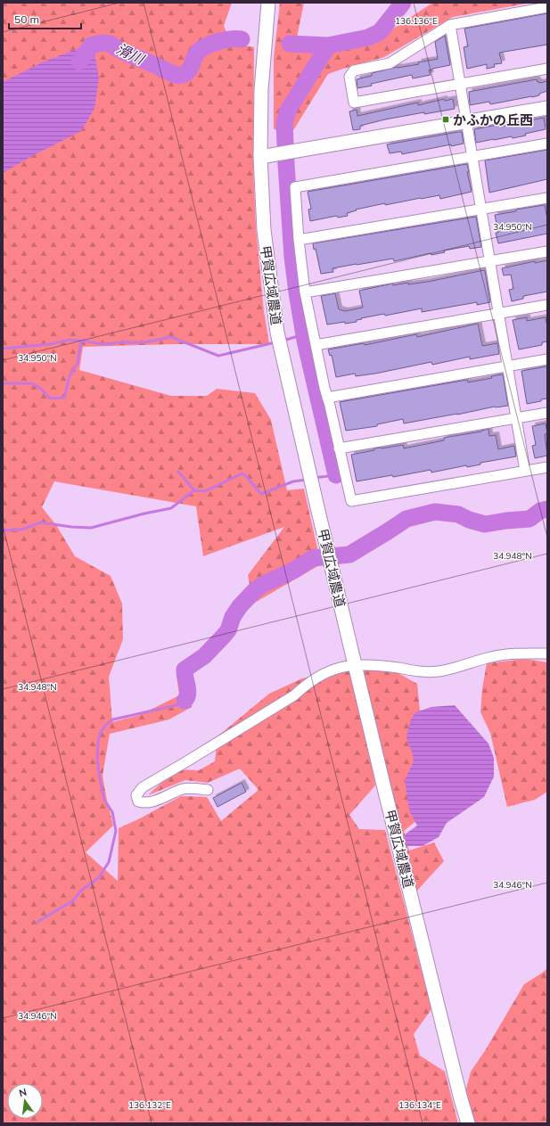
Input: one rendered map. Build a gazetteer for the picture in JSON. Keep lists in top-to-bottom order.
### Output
{
  "streets": {
    "street": ["甲賀広域農道"]
  },
  "water": ["滑川"],
  "places": {
    "transit": ["かふかの丘西"]
  },
  "scale_bar": "50 m",
  "north": "top",
  "coordinates": [
    "136.136°E",
    "34.950°N",
    "34.948°N",
    "34.946°N",
    "136.132°E",
    "136.134°E"
  ]
}
